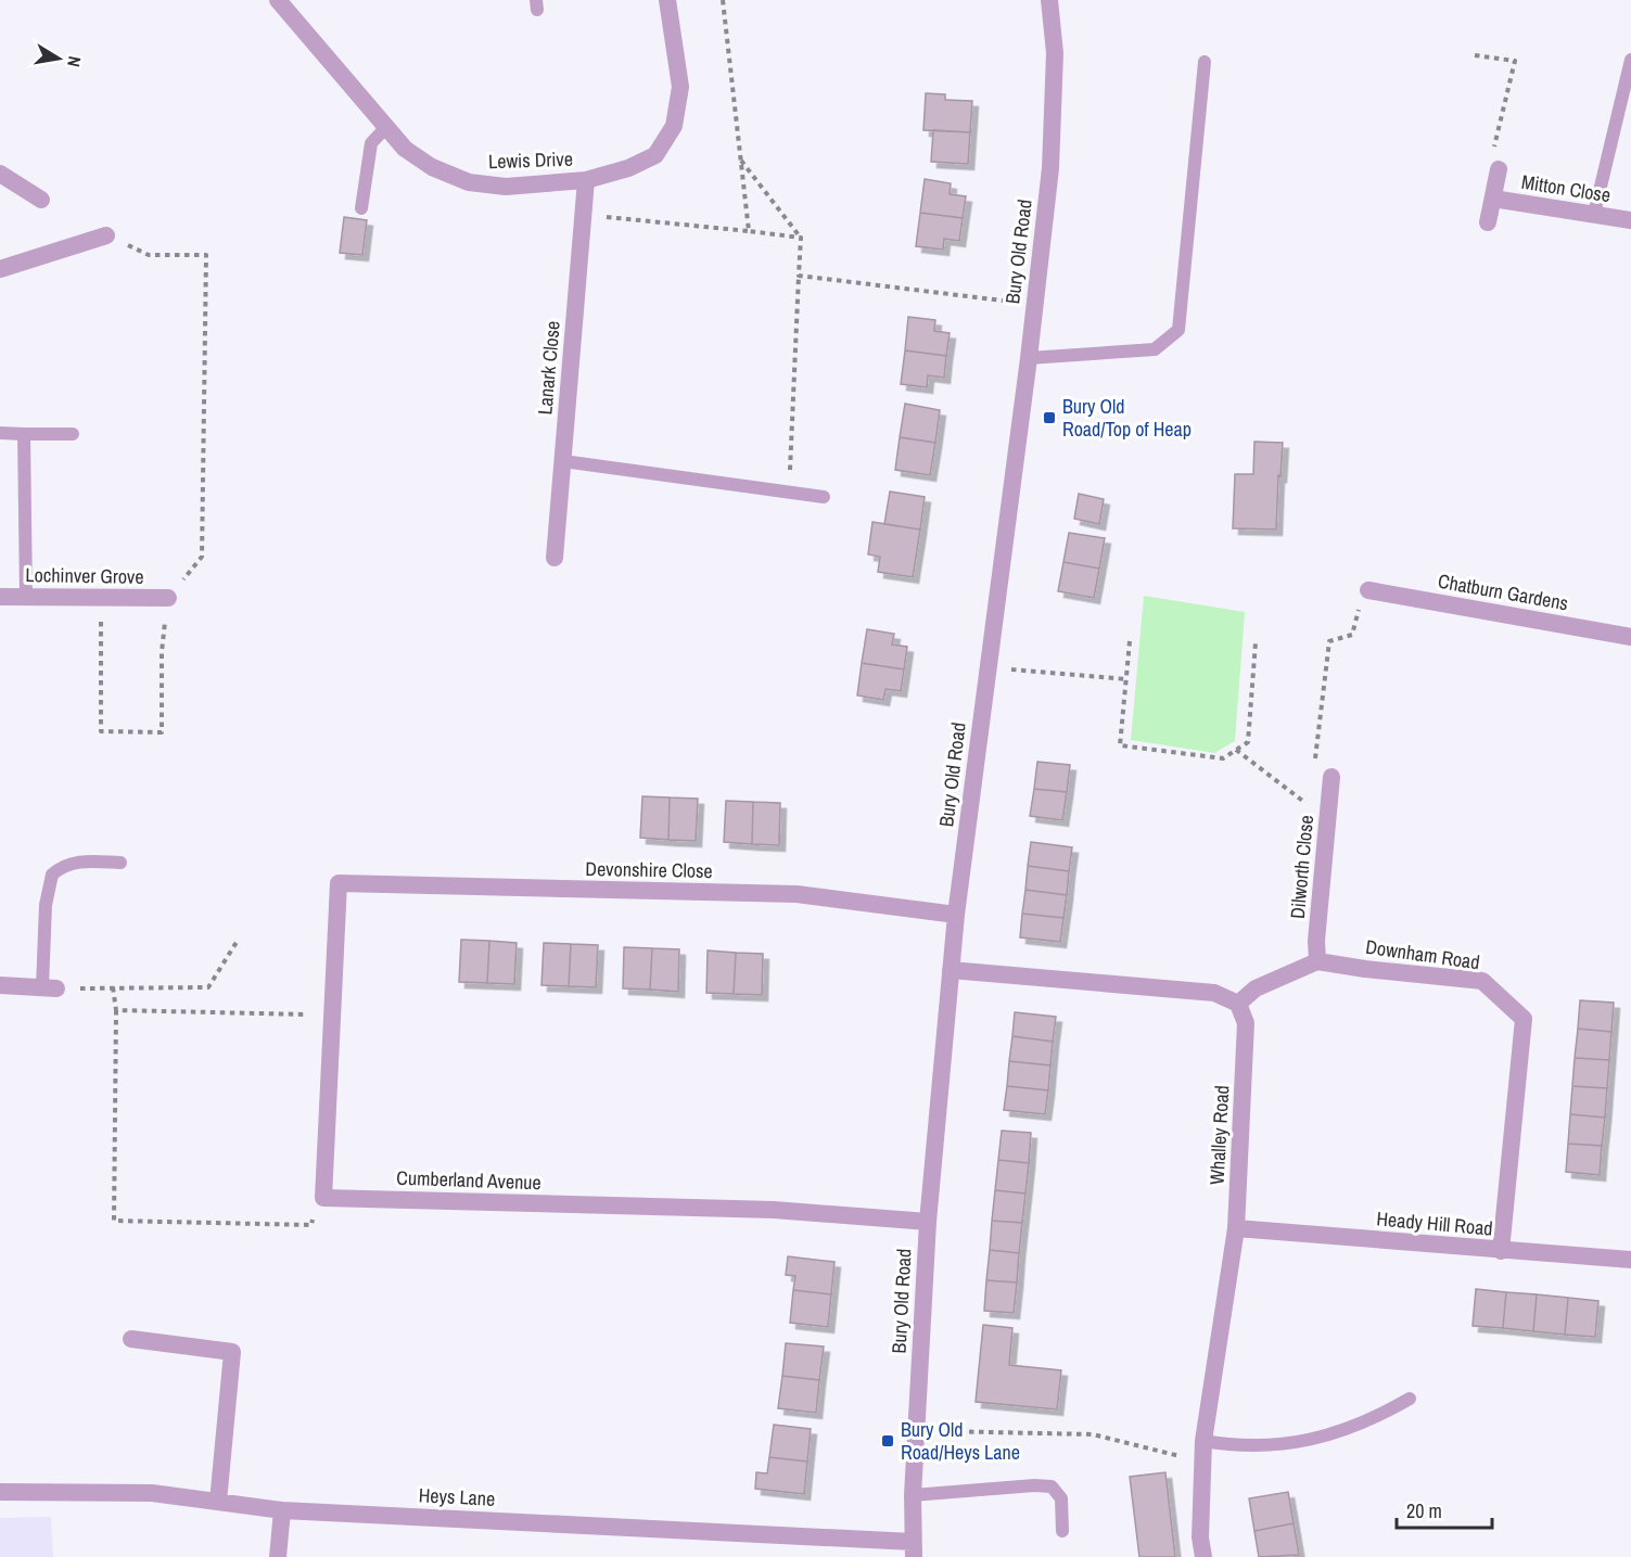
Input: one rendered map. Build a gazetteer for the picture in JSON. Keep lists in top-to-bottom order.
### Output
{
  "streets": {
    "street": [
      "Lewis Drive",
      "Mitton Close",
      "Bury Old Road",
      "Lanark Close",
      "Lochinver Grove",
      "Chatburn Gardens",
      "Dilworth Close",
      "Devonshire Close",
      "Downham Road",
      "Whalley Road",
      "Cumberland Avenue",
      "Heady Hill Road",
      "Heys Lane"
    ]
  },
  "crossings": [
    ["Lewis Drive", "Lanark Close"],
    ["Bury Old Road", "Devonshire Close"],
    ["Bury Old Road", "Cumberland Avenue"],
    ["Bury Old Road", "Heys Lane"],
    ["Dilworth Close", "Downham Road"],
    ["Devonshire Close", "Cumberland Avenue"],
    ["Downham Road", "Heady Hill Road"],
    ["Whalley Road", "Heady Hill Road"]
  ],
  "places": {
    "transit": ["Bury Old Road/Top of Heap", "Bury Old Road/Heys Lane"]
  },
  "scale_bar": "20 m",
  "north": "right"
}
